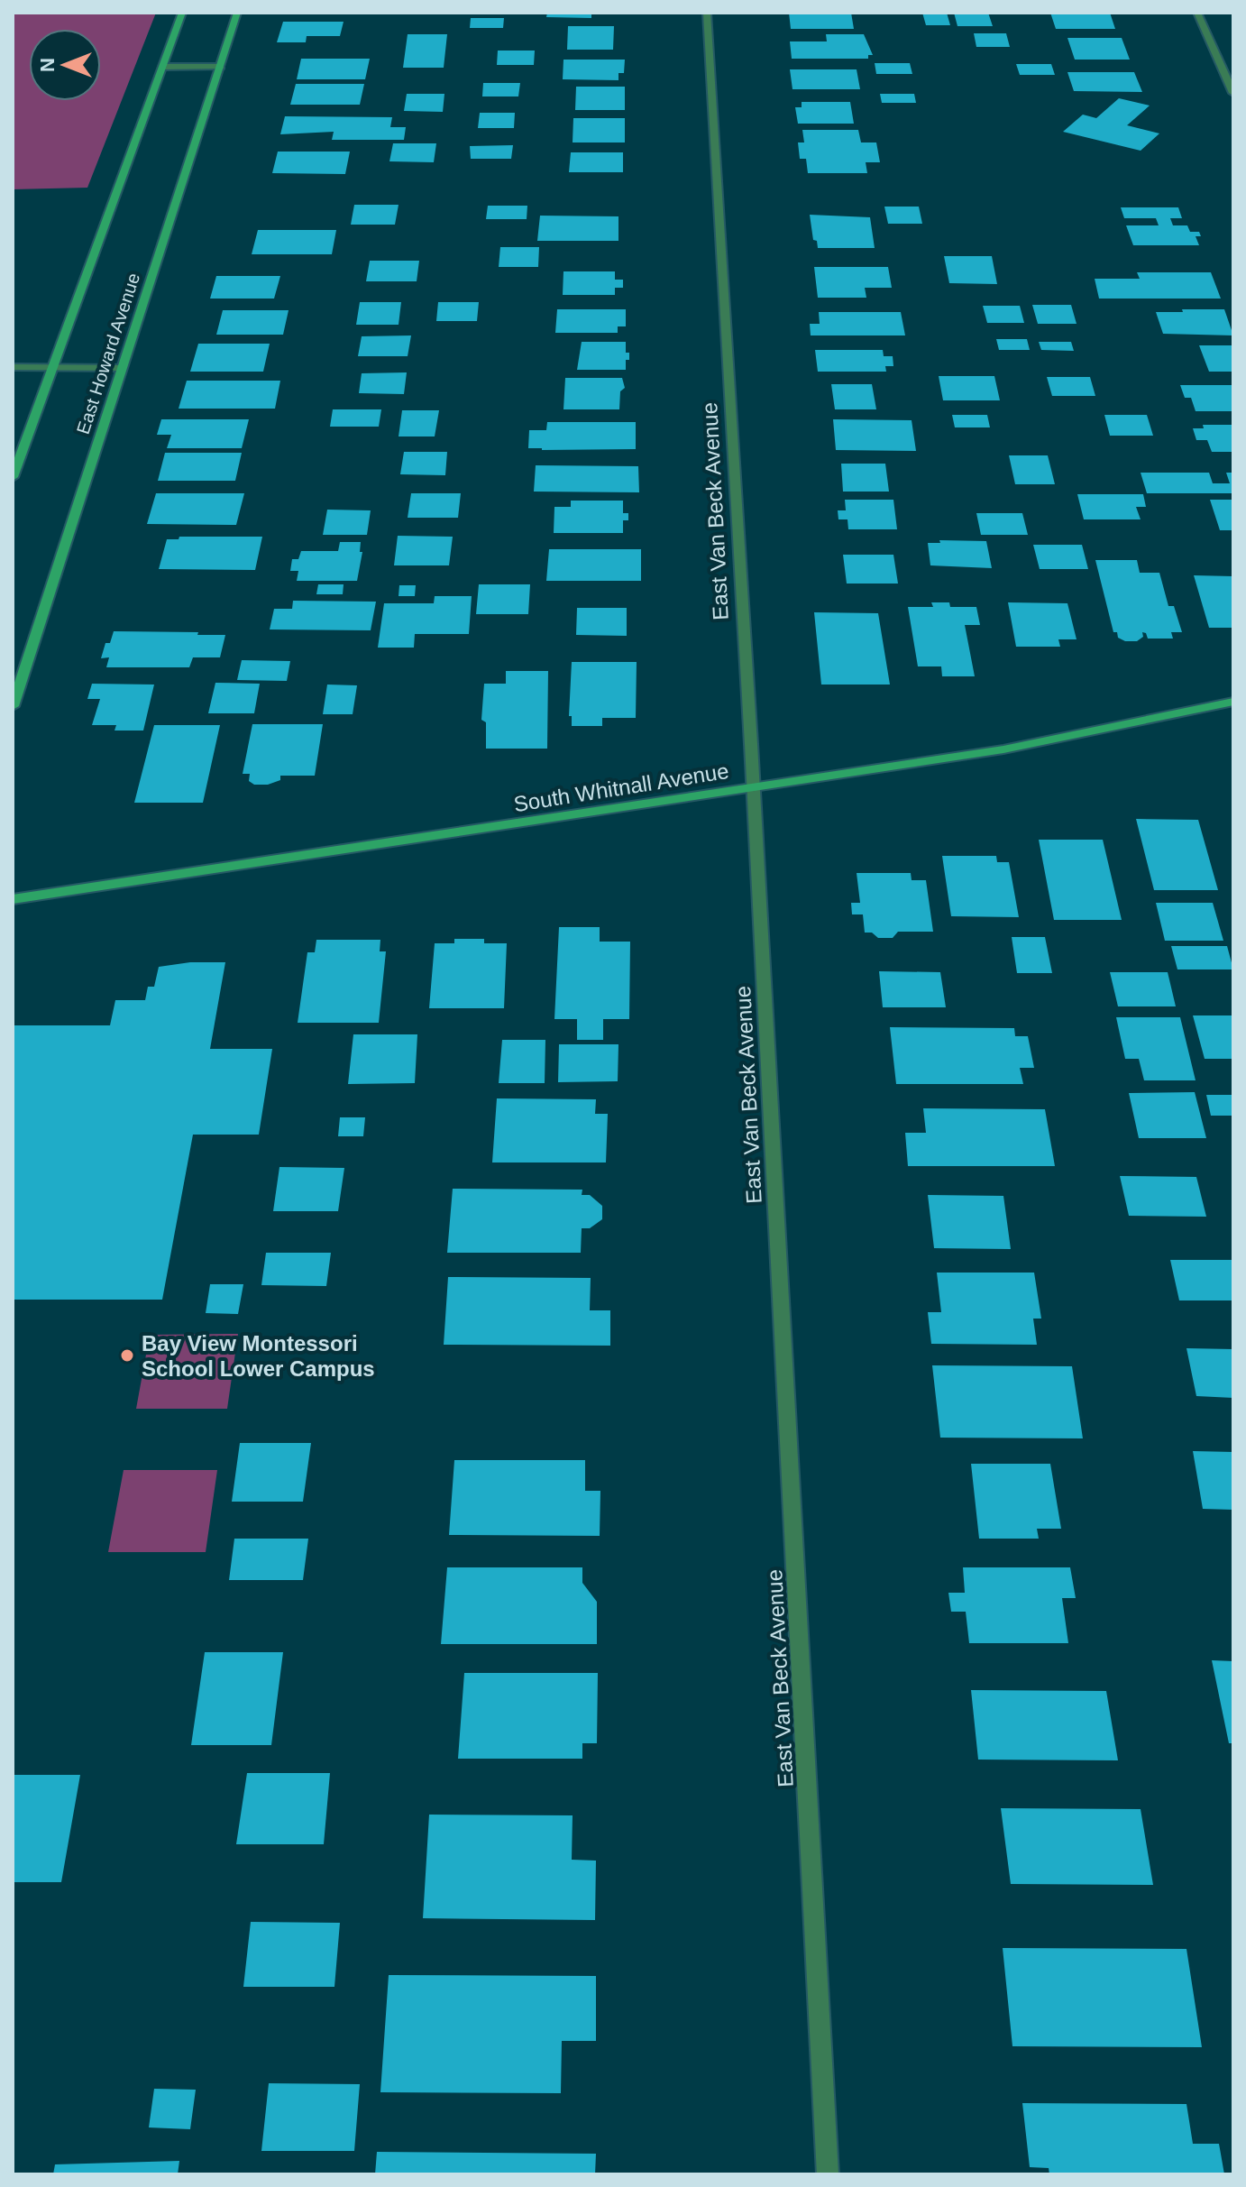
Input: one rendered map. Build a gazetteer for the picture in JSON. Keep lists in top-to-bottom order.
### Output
{
  "streets": {
    "main road": ["East Howard Avenue", "South Whitnall Avenue"],
    "street": ["East Van Beck Avenue"]
  },
  "crossings": [
    ["East Van Beck Avenue", "South Whitnall Avenue"]
  ],
  "places": ["Bay View Montessori School Lower Campus"],
  "north": "left"
}
